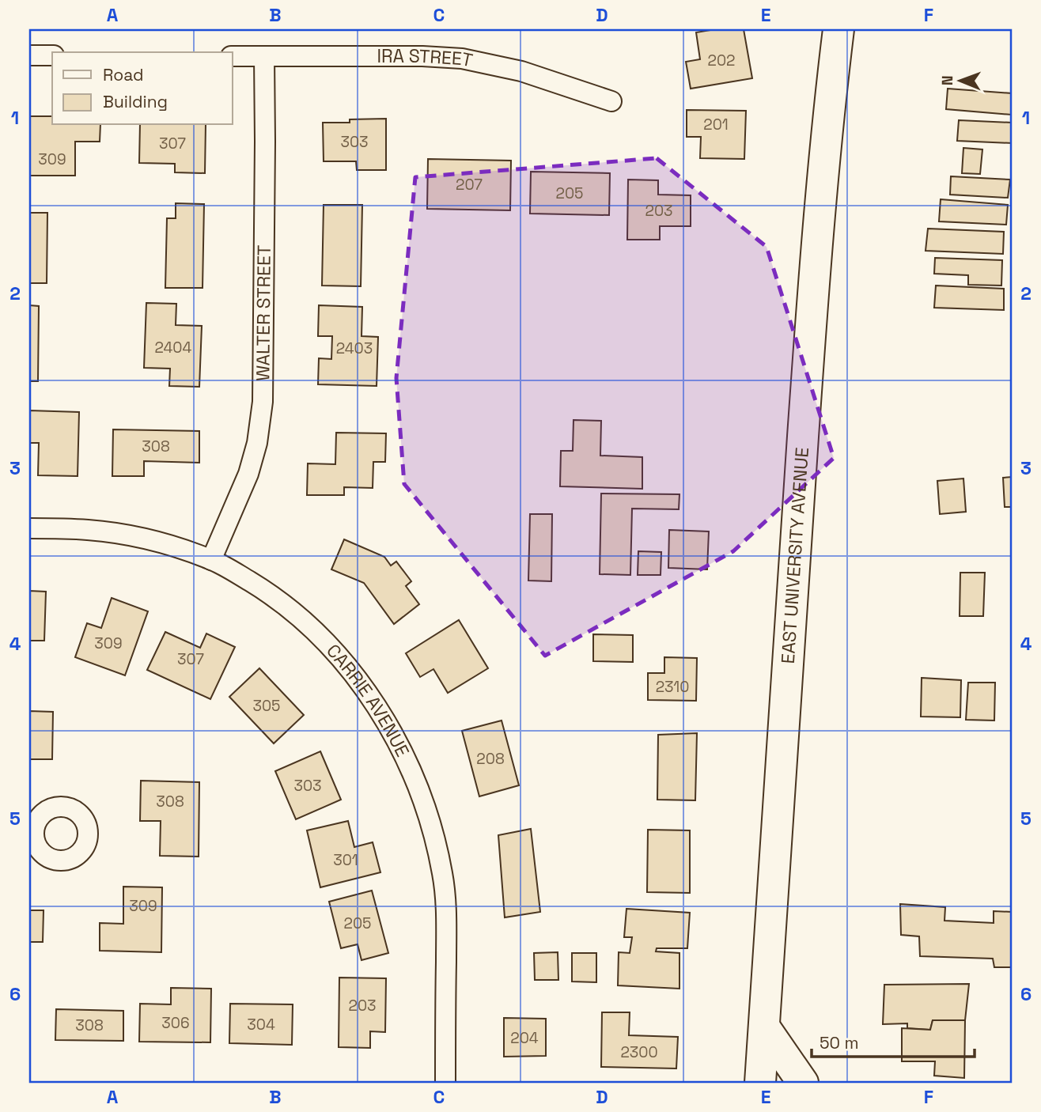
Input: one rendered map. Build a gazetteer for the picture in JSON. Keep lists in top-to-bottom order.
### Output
{
  "streets": {
    "main road": ["EAST UNIVERSITY AVENUE"],
    "street": ["IRA STREET", "WALTER STREET", "CARRIE AVENUE"]
  },
  "crossings": [
    ["IRA STREET", "WALTER STREET"],
    ["WALTER STREET", "CARRIE AVENUE"]
  ],
  "house_numbers": [
    "202",
    "201",
    "303",
    "307",
    "309",
    "207",
    "205",
    "203",
    "2404",
    "2403",
    "308",
    "309",
    "307",
    "2310",
    "305",
    "208",
    "303",
    "308",
    "301",
    "309",
    "205",
    "203",
    "306",
    "304",
    "308",
    "204",
    "2300"
  ],
  "legend": ["Road", "Building"],
  "scale_bar": "50 m",
  "north": "left",
  "grid": {
    "columns": [
      "A",
      "B",
      "C",
      "D",
      "E",
      "F"
    ],
    "rows": [
      "1",
      "2",
      "3",
      "4",
      "5",
      "6"
    ]
  }
}
